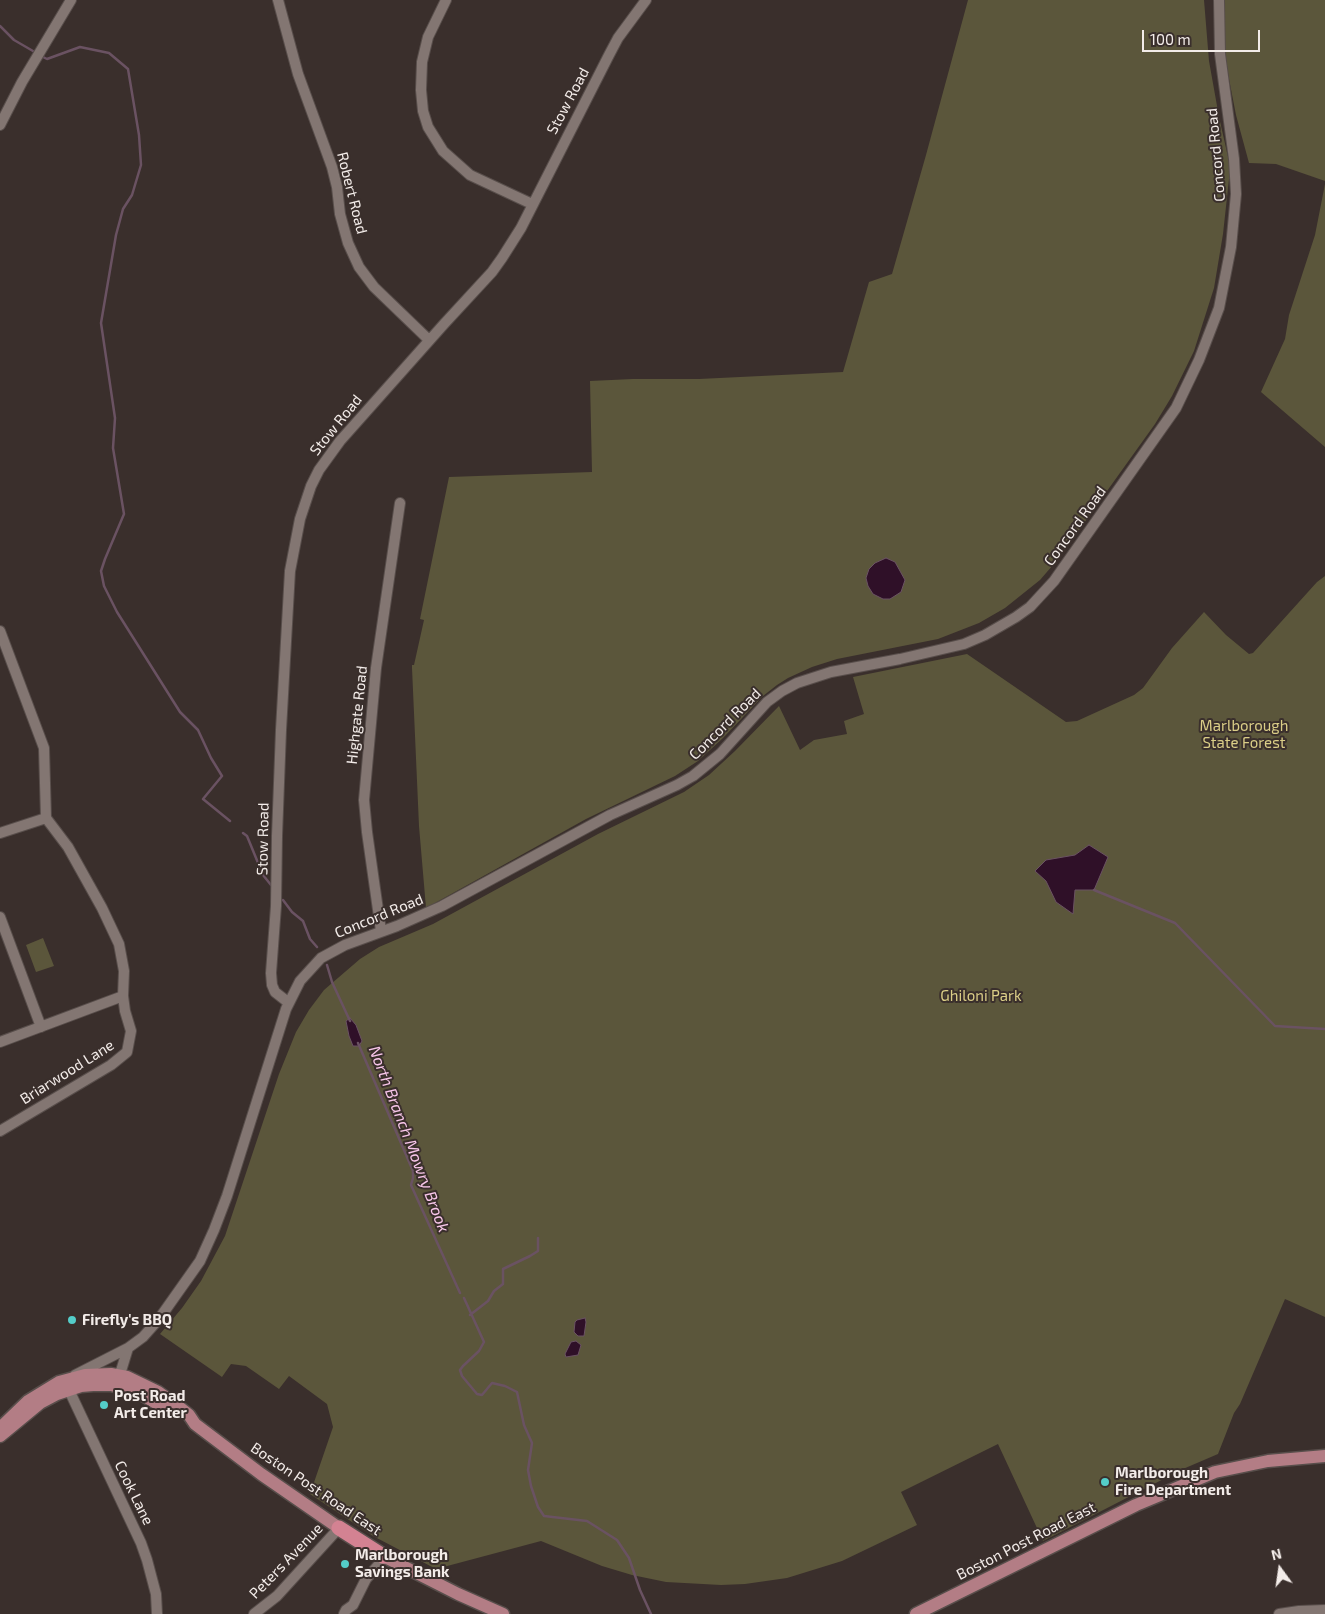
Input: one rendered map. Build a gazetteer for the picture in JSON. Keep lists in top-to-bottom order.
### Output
{
  "streets": {
    "highway": ["Boston Post Road East"],
    "street": [
      "Stow Road",
      "Concord Road",
      "Robert Road",
      "Highgate Road",
      "Briarwood Lane",
      "Cook Lane",
      "Peters Avenue"
    ]
  },
  "crossings": [
    ["Stow Road", "Concord Road"],
    ["Stow Road", "Robert Road"],
    ["Concord Road", "Highgate Road"],
    ["Concord Road", "Boston Post Road East"],
    ["Concord Road", "Cook Lane"],
    ["Boston Post Road East", "Cook Lane"],
    ["Boston Post Road East", "Peters Avenue"]
  ],
  "water": ["North Branch Mowry Brook"],
  "parks": ["Marlborough State Forest", "Ghiloni Park"],
  "places": [
    "Firefly's BBQ",
    "Post Road Art Center",
    "Marlborough Fire Department",
    "Marlborough Savings Bank"
  ],
  "scale_bar": "100 m",
  "north": "top"
}
